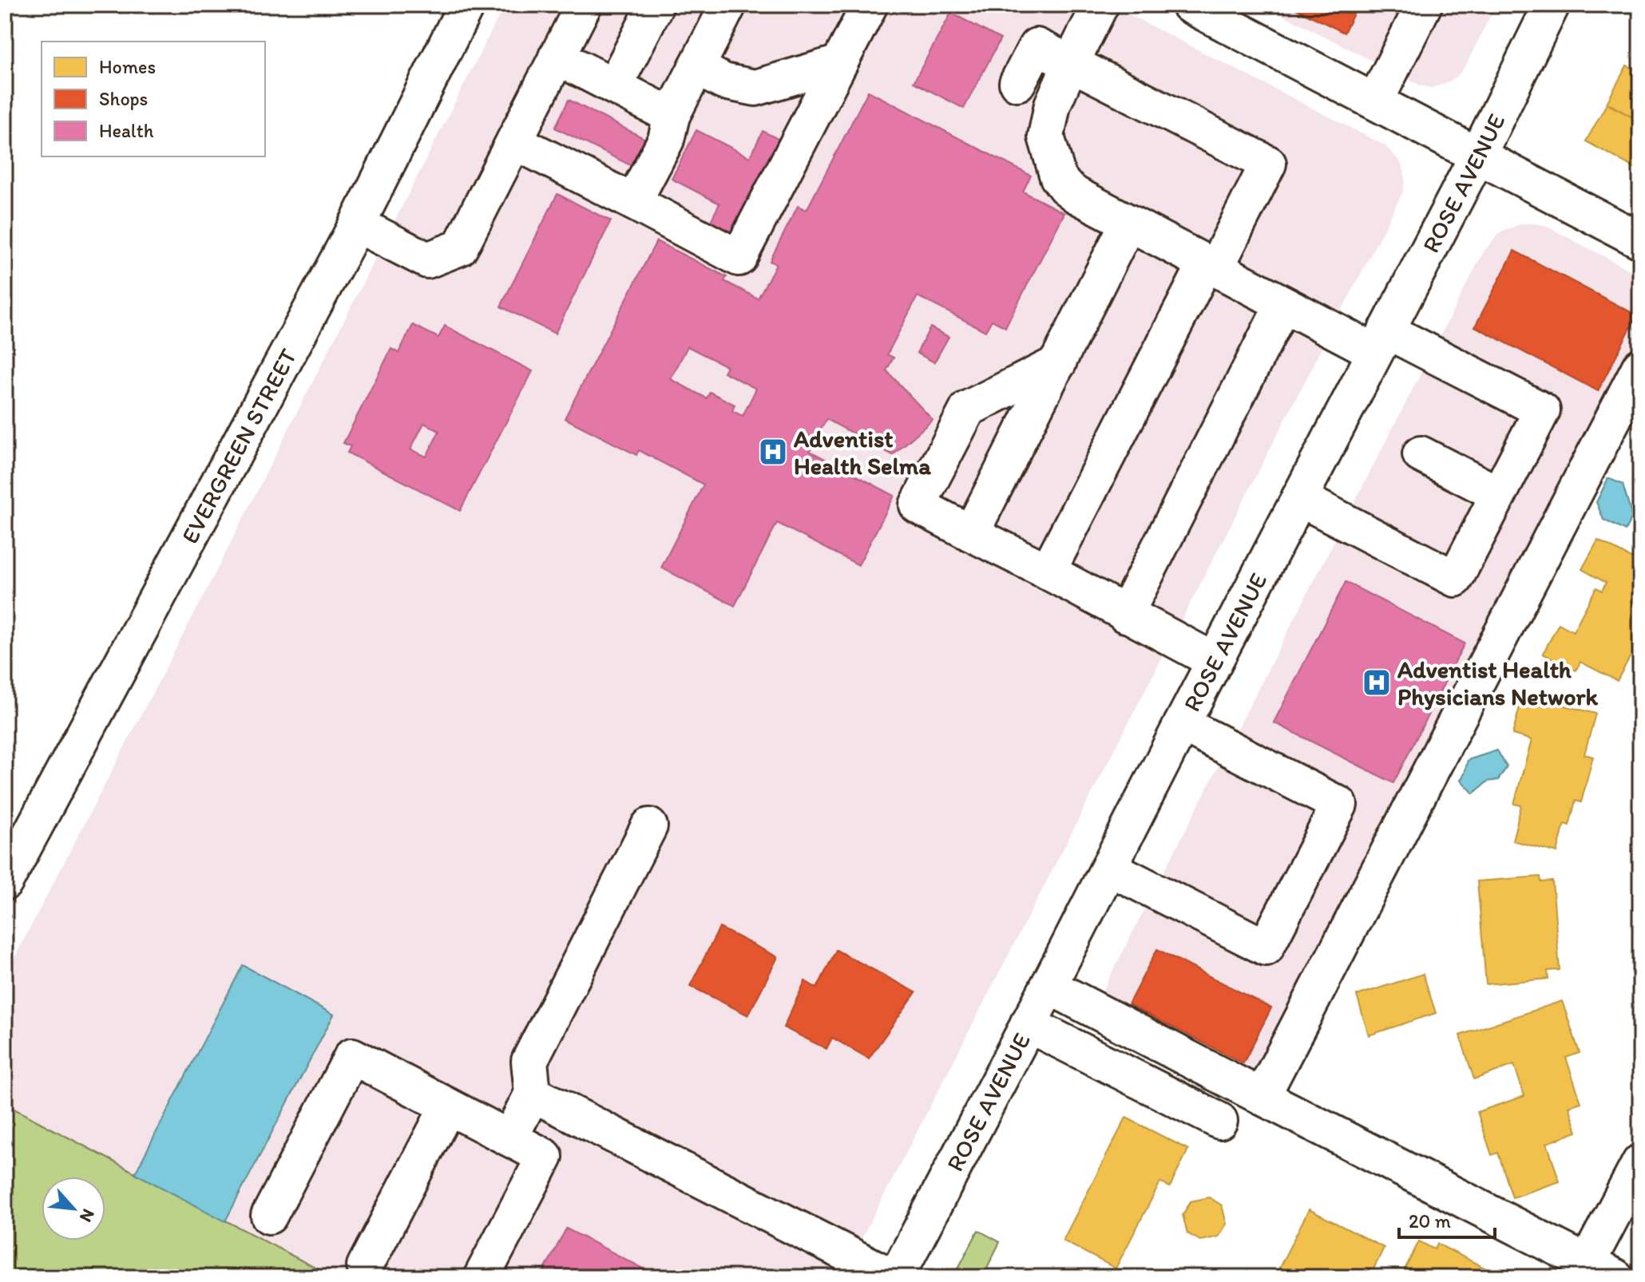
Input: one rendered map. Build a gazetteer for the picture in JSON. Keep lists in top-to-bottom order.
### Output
{
  "streets": {
    "street": ["ROSE AVENUE", "EVERGREEN STREET"]
  },
  "places": {
    "hospital": ["Adventist Health Selma", "Adventist Health Physicians Network"]
  },
  "legend": ["Homes", "Shops", "Health"],
  "scale_bar": "20 m",
  "north": "bottom right"
}
